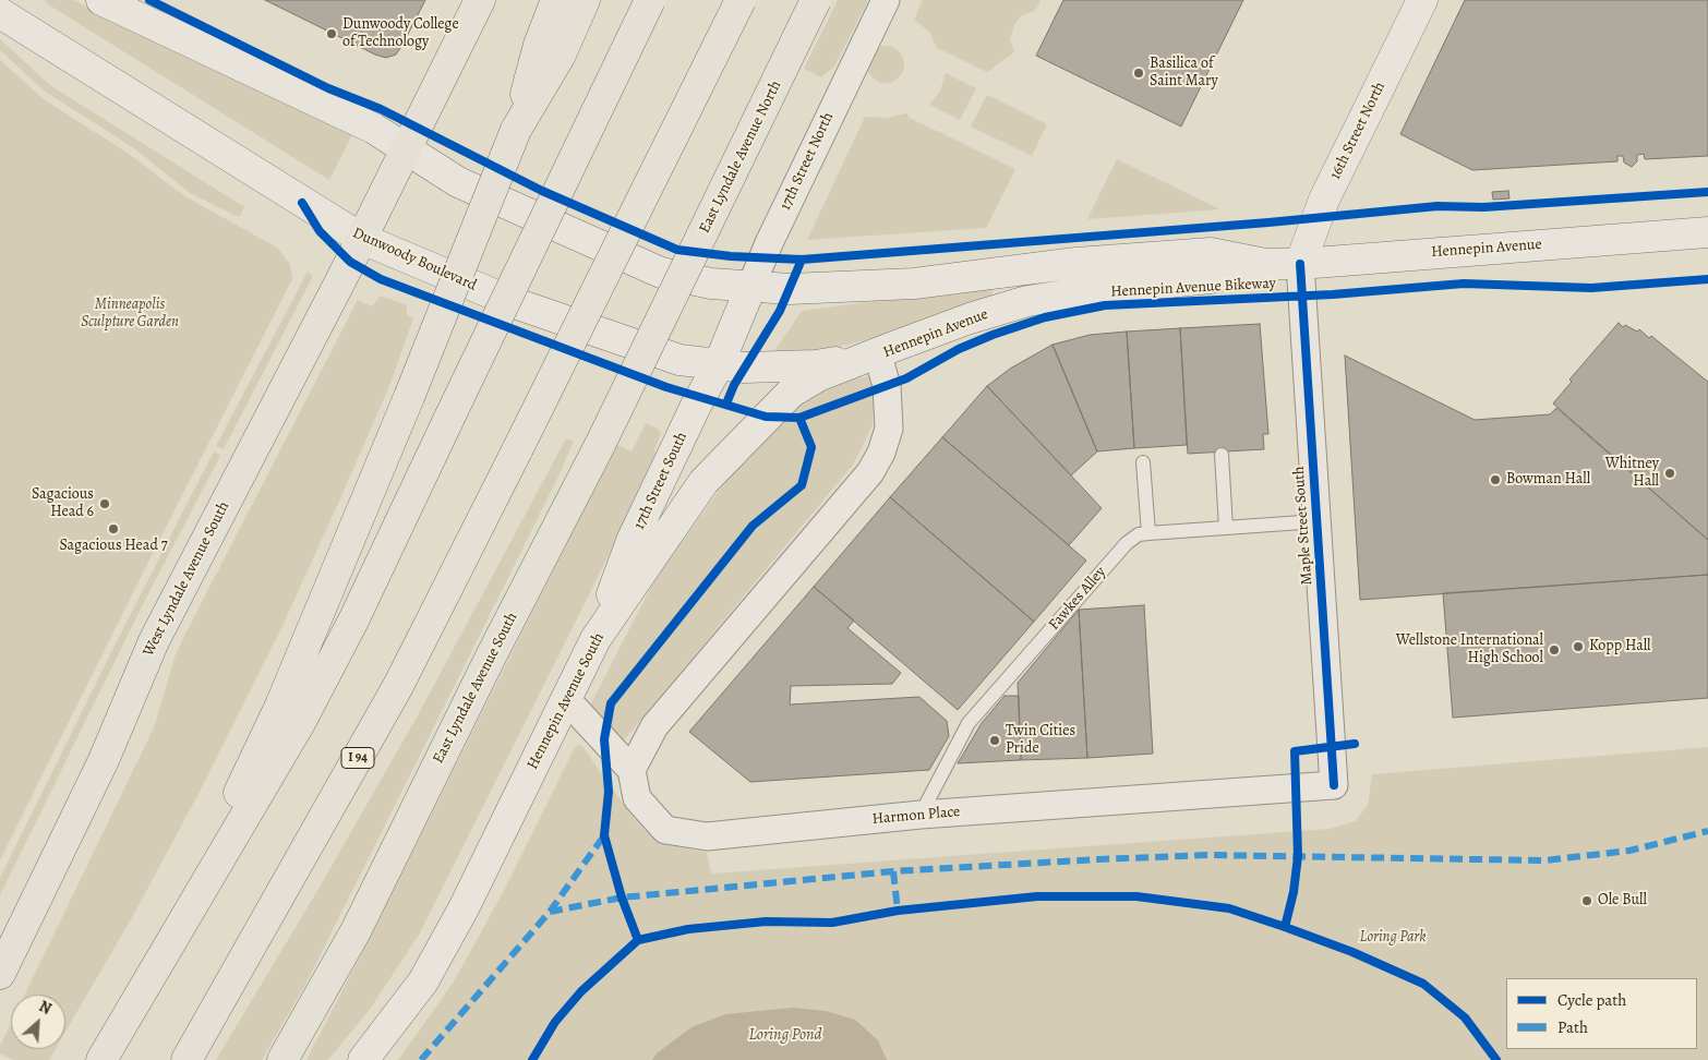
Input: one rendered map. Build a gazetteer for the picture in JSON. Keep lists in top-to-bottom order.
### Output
{
  "streets": {
    "main road": [
      "16th Street North",
      "East Lyndale Avenue North",
      "17th Street North",
      "Hennepin Avenue",
      "Dunwoody Boulevard",
      "17th Street South",
      "West Lyndale Avenue South",
      "East Lyndale Avenue South",
      "Hennepin Avenue South",
      "I 94"
    ],
    "street": ["Maple Street South", "Harmon Place"],
    "lane": ["Fawkes Alley"],
    "cycle path": ["Hennepin Avenue Bikeway"]
  },
  "crossings": [
    ["16th Street North", "Hennepin Avenue"],
    ["16th Street North", "Maple Street South"],
    ["East Lyndale Avenue North", "East Lyndale Avenue South"],
    ["17th Street North", "Hennepin Avenue"],
    ["17th Street North", "17th Street South"],
    ["Hennepin Avenue", "Dunwoody Boulevard"],
    ["Hennepin Avenue", "Maple Street South"],
    ["Hennepin Avenue", "Hennepin Avenue South"],
    ["Hennepin Avenue", "Harmon Place"],
    ["Dunwoody Boulevard", "17th Street South"],
    ["Dunwoody Boulevard", "West Lyndale Avenue South"],
    ["Dunwoody Boulevard", "Hennepin Avenue South"],
    ["17th Street South", "Hennepin Avenue South"],
    ["Maple Street South", "Fawkes Alley"],
    ["Maple Street South", "Harmon Place"],
    ["Fawkes Alley", "Harmon Place"]
  ],
  "water": ["Loring Pond"],
  "parks": ["Minneapolis Sculpture Garden", "Loring Park"],
  "places": [
    "Dunwoody College of Technology",
    "Basilica of Saint Mary",
    "Whitney Hall",
    "Bowman Hall",
    "Sagacious Head 6",
    "Sagacious Head 7",
    "Kopp Hall",
    "Wellstone International High School",
    "Twin Cities Pride",
    "Ole Bull"
  ],
  "legend": ["Cycle path", "Path"],
  "north": "top right"
}
